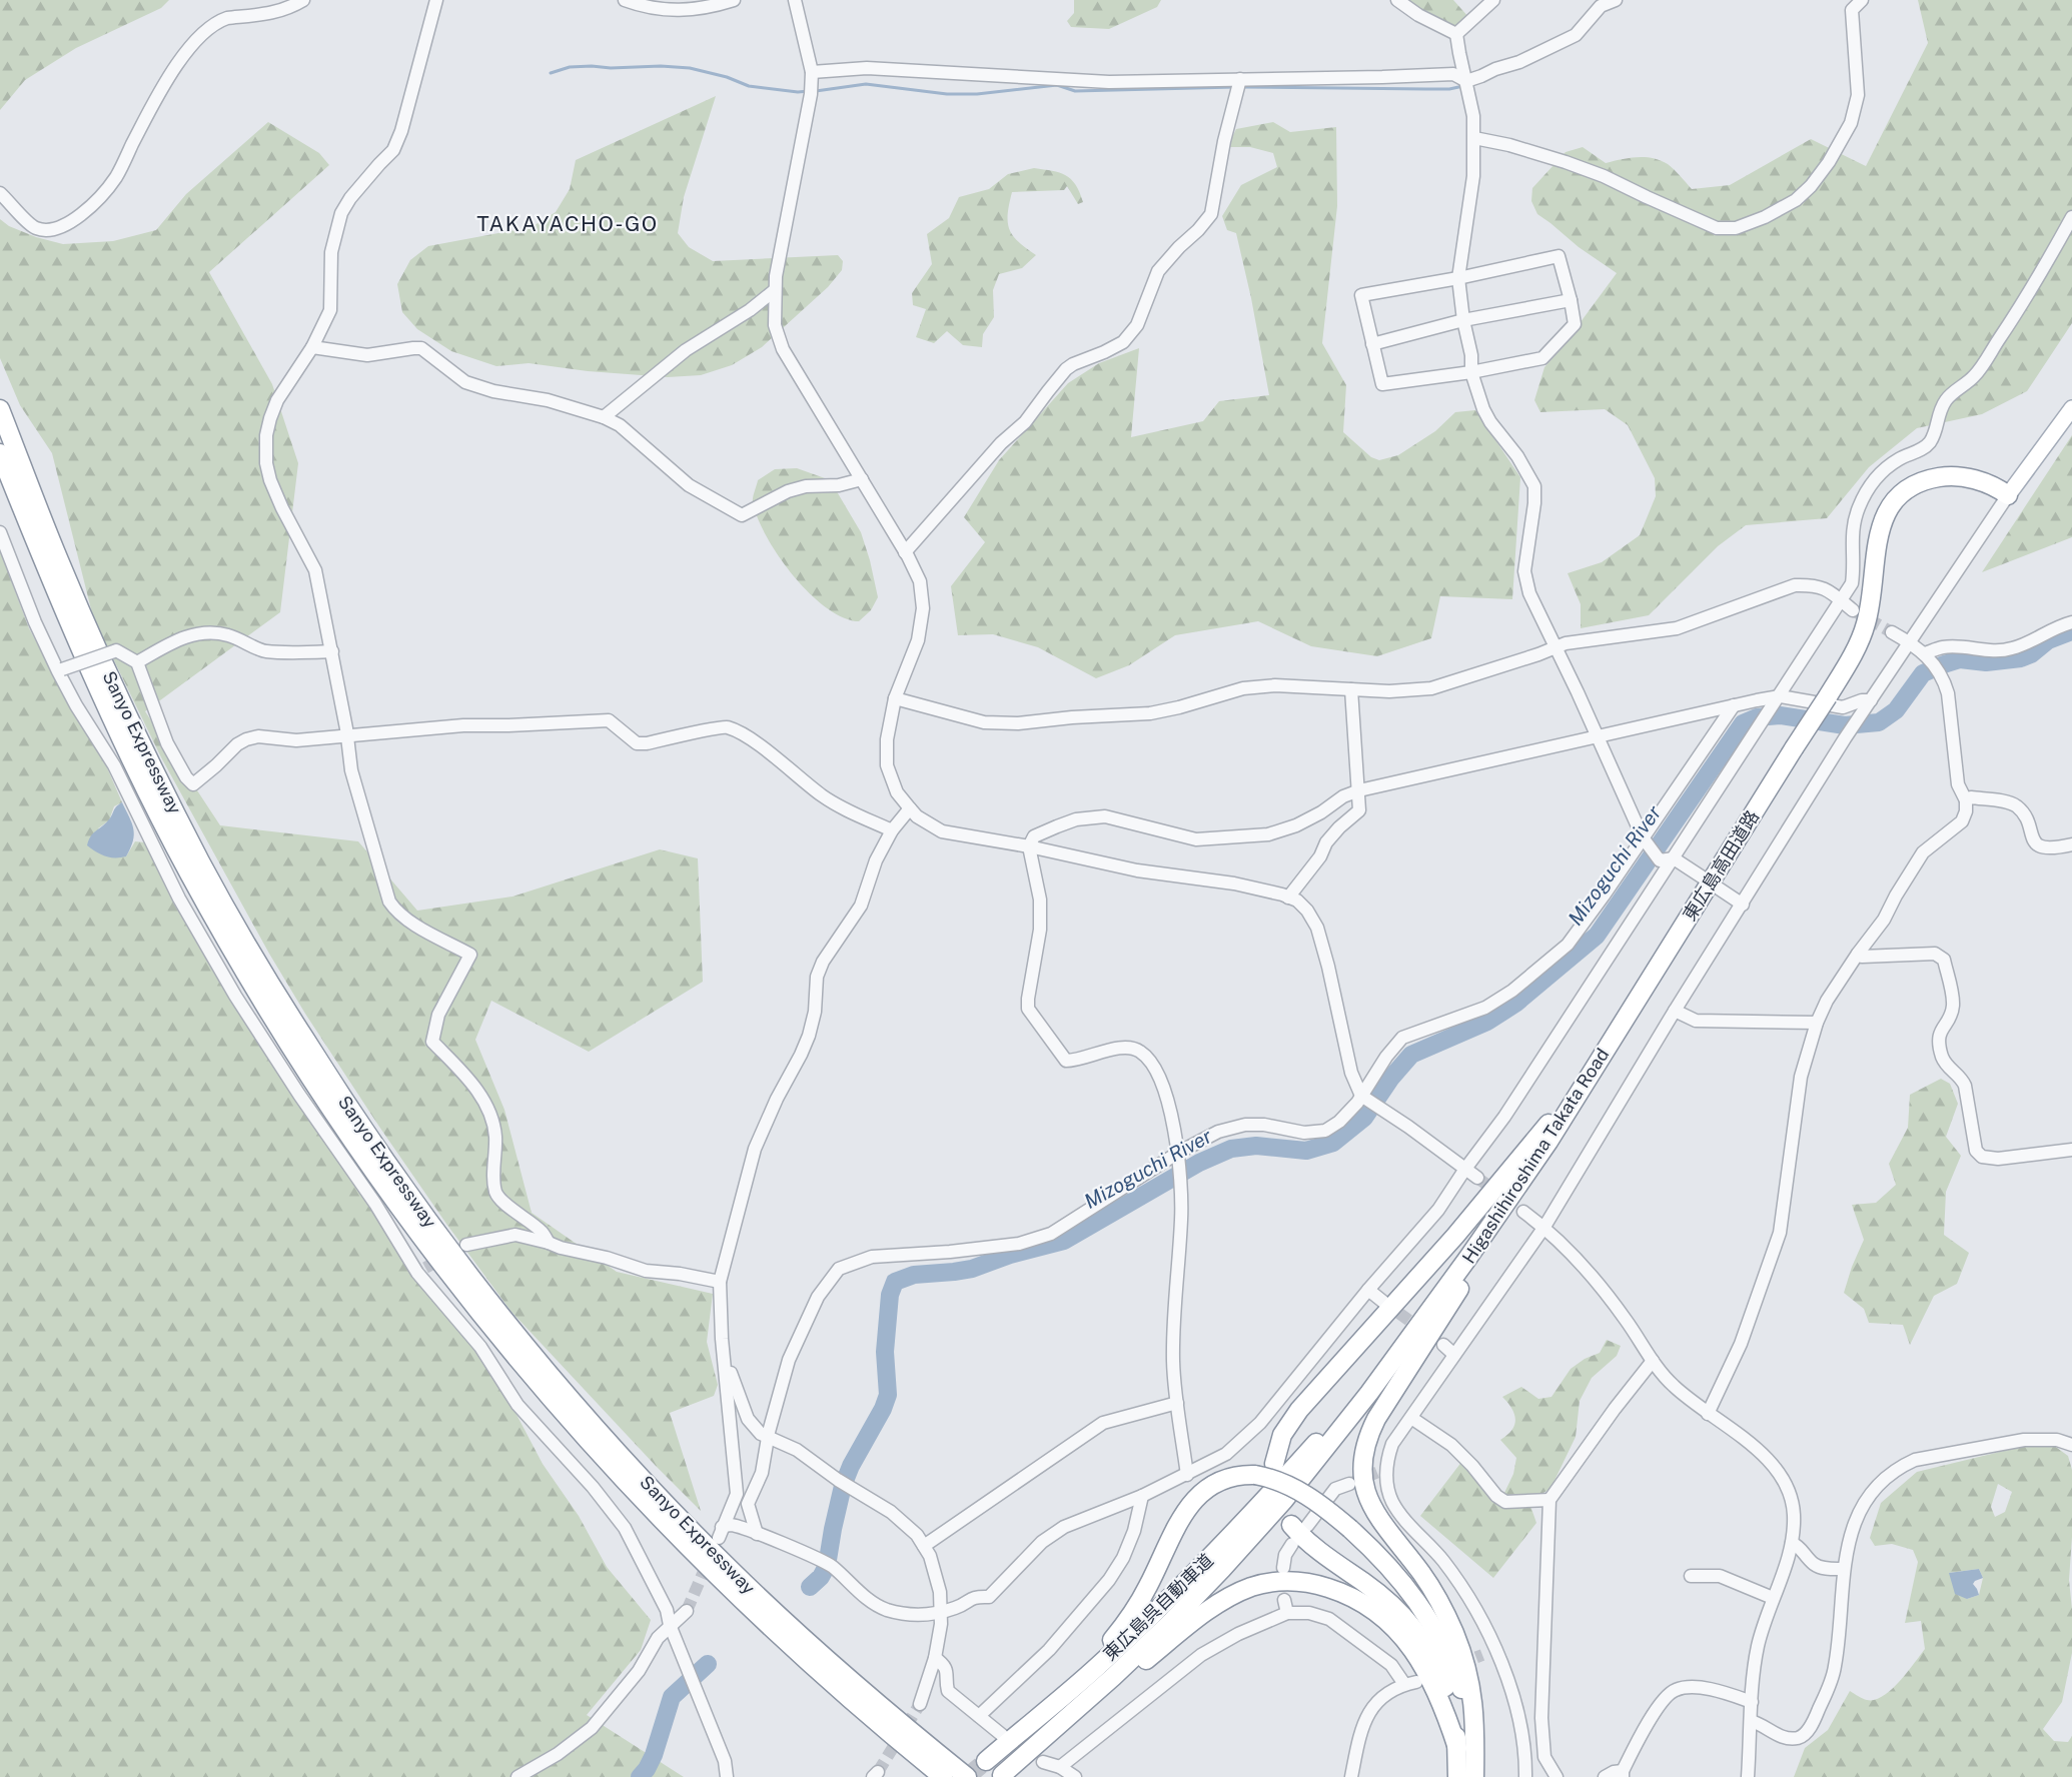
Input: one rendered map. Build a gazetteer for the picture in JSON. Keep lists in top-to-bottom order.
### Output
{
  "streets": {
    "highway": [
      "Sanyo Expressway",
      "東広島高田道路",
      "Higashihiroshima Takata Road",
      "東広島呉自動車道"
    ]
  },
  "crossings": [
    ["東広島高田道路", "Higashihiroshima Takata Road"],
    ["Higashihiroshima Takata Road", "東広島呉自動車道"]
  ],
  "districts": ["TAKAYACHO-GO"],
  "water": ["Mizoguchi River"]
}
